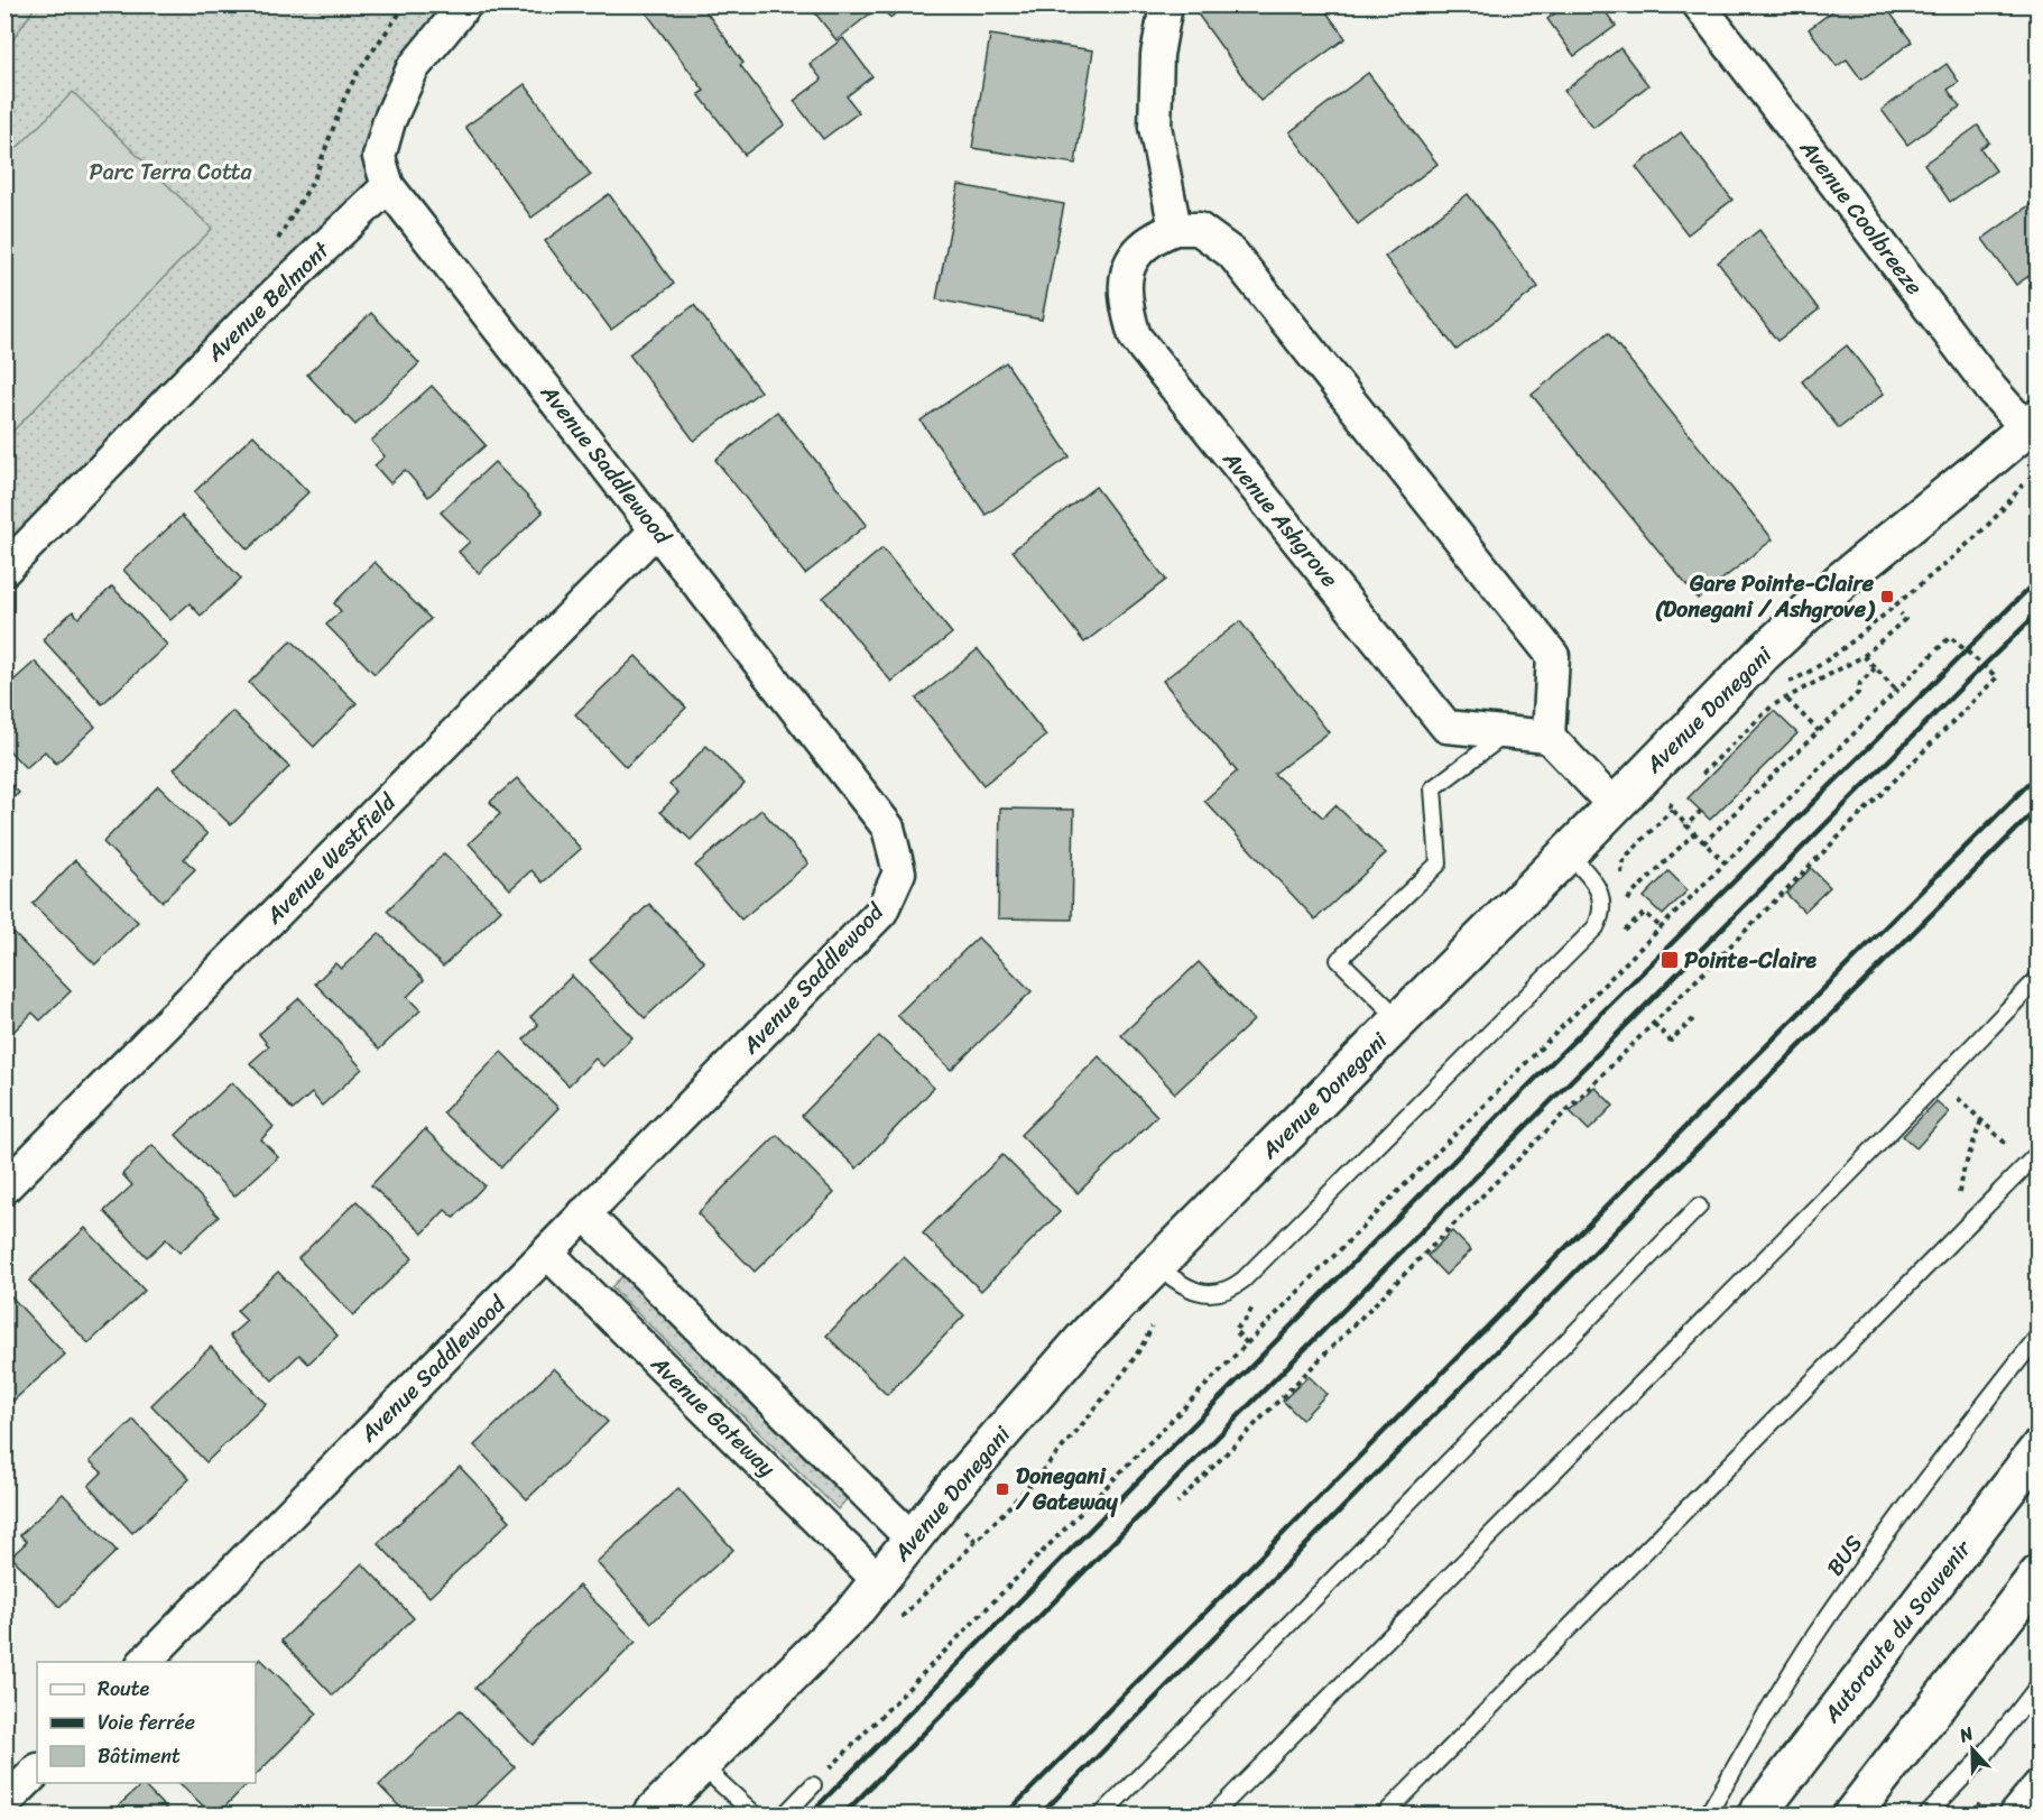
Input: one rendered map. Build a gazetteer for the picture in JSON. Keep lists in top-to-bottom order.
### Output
{
  "streets": {
    "main road": ["Avenue Donegani", "Autoroute du Souvenir"],
    "street": [
      "Avenue Coolbreeze",
      "Avenue Belmont",
      "Avenue Saddlewood",
      "Avenue Ashgrove",
      "Avenue Westfield",
      "Avenue Gateway"
    ],
    "lane": ["BUS"]
  },
  "crossings": [
    ["Avenue Coolbreeze", "Avenue Donegani"],
    ["Avenue Belmont", "Avenue Saddlewood"],
    ["Avenue Saddlewood", "Avenue Westfield"],
    ["Avenue Saddlewood", "Avenue Gateway"],
    ["Avenue Donegani", "Avenue Gateway"]
  ],
  "parks": ["Parc Terra Cotta"],
  "places": {
    "transit": ["Gare Pointe-Claire (Donegani / Ashgrove)", "Pointe-Claire", "Donegani / Gateway"]
  },
  "legend": ["Route", "Voie ferrée", "Bâtiment"],
  "north": "top"
}
